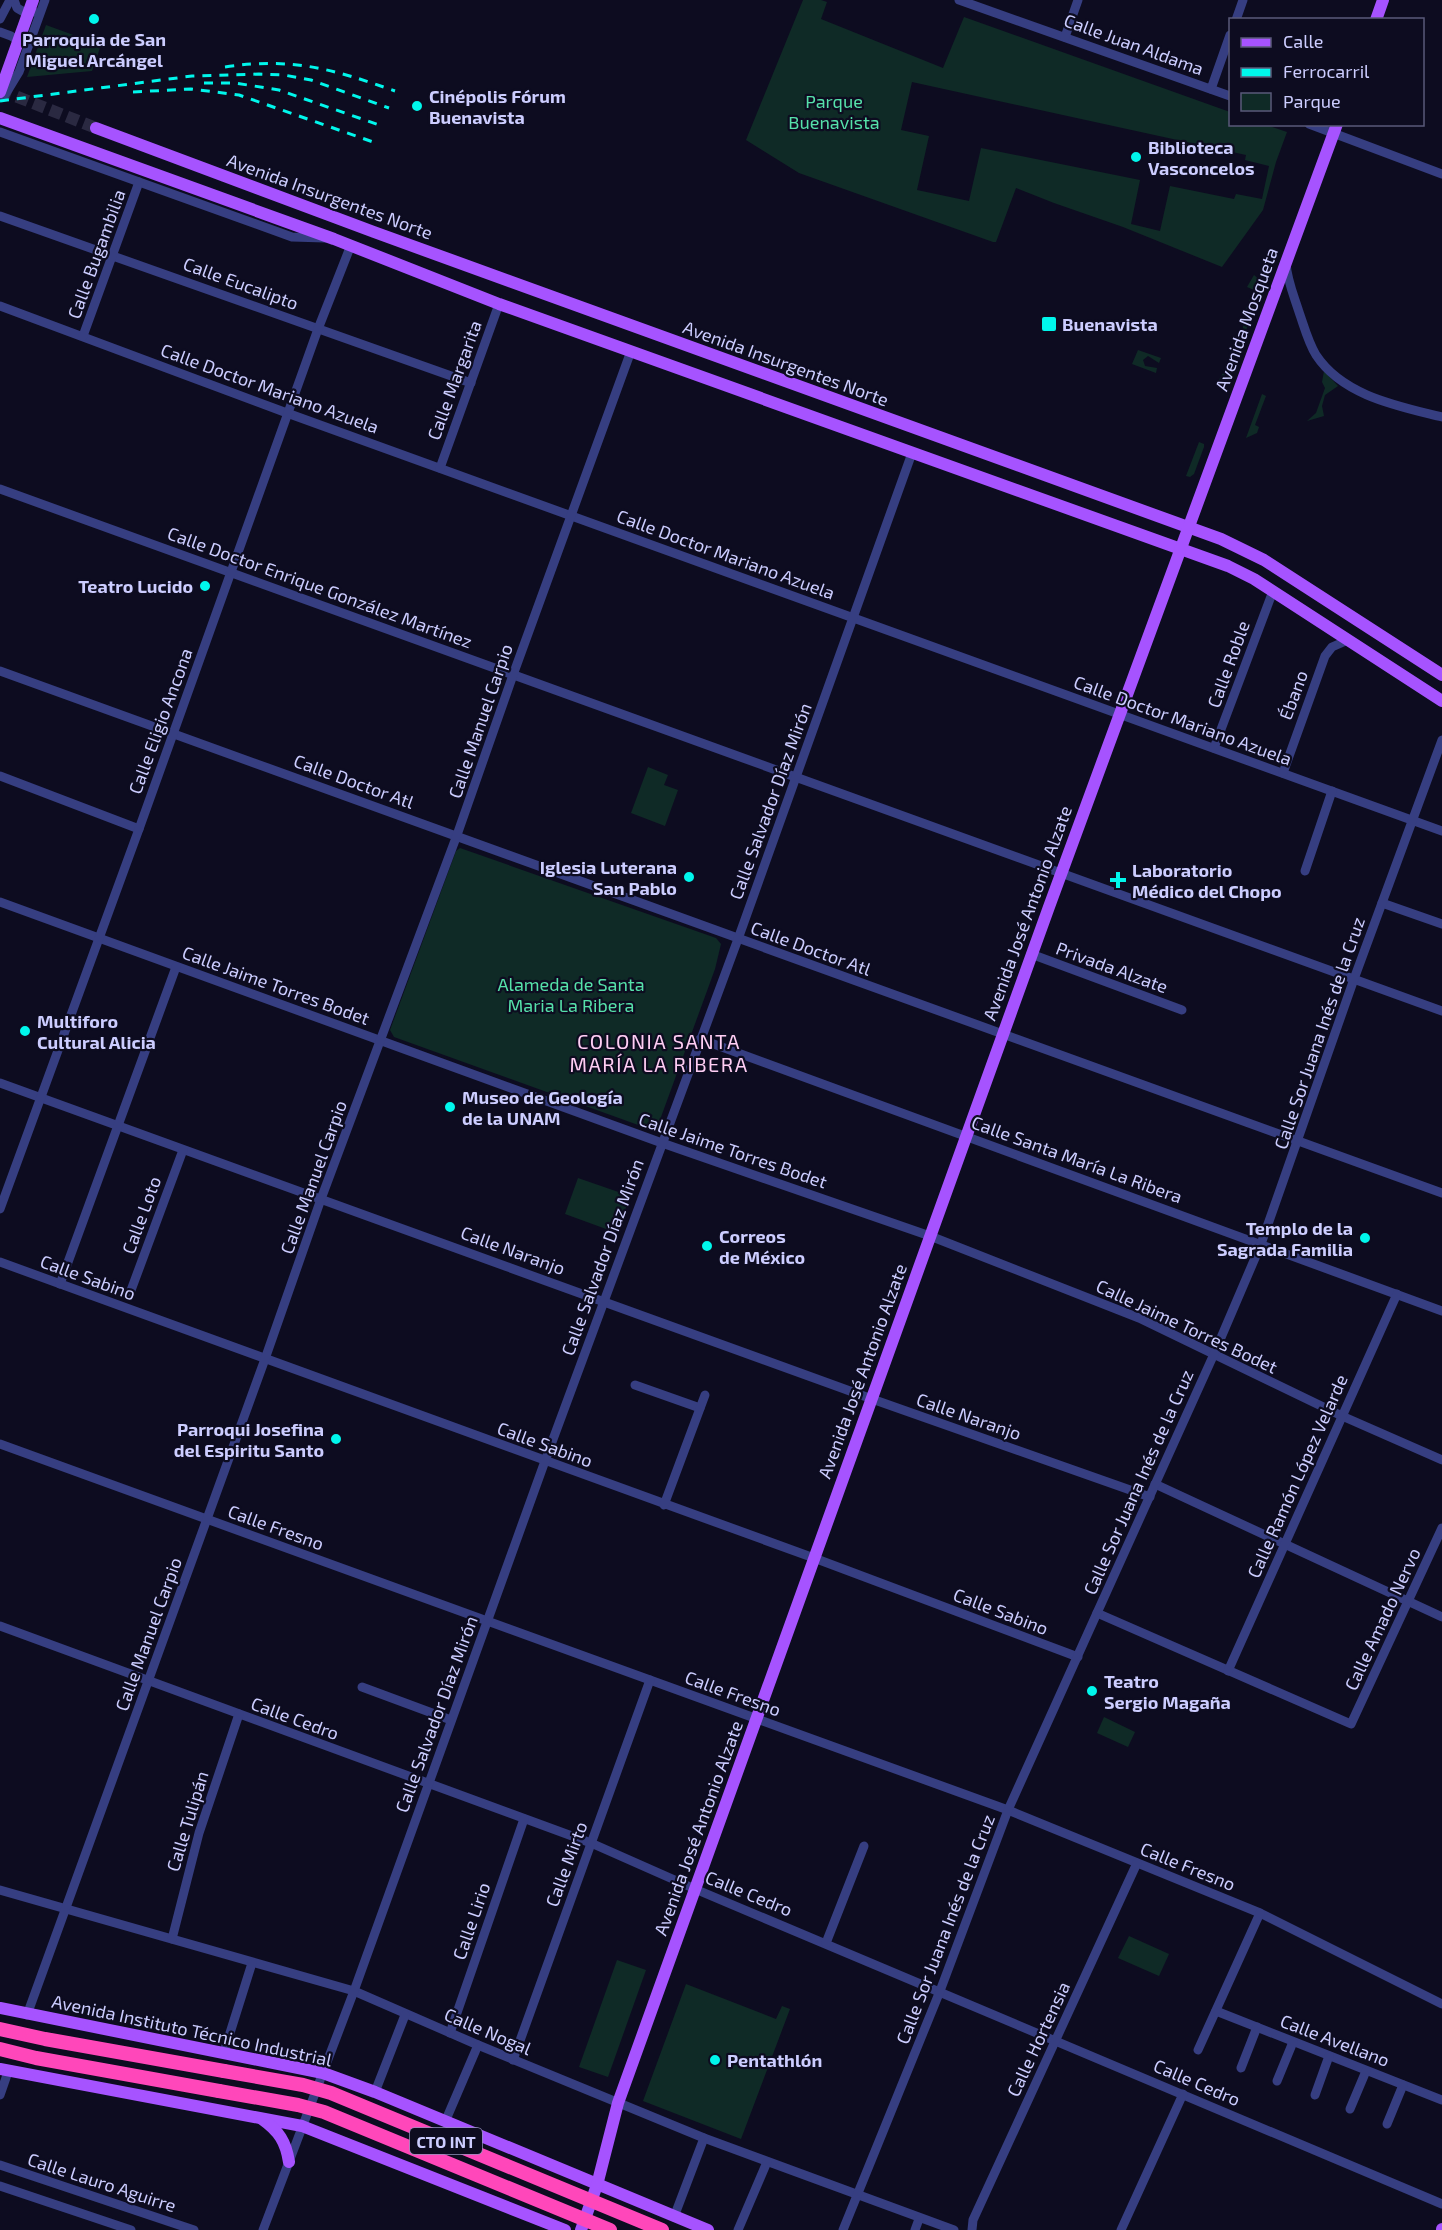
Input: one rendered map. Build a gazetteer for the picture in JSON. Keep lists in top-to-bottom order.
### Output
{
  "streets": {
    "highway": ["CTO INT"],
    "main road": [
      "Avenida Insurgentes Norte",
      "Avenida Mosqueta",
      "Avenida José Antonio Alzate",
      "Avenida Instituto Técnico Industrial"
    ],
    "street": [
      "Calle Juan Aldama",
      "Calle Bugambilia",
      "Calle Eucalipto",
      "Calle Margarita",
      "Calle Doctor Mariano Azuela",
      "Calle Doctor Enrique González Martínez",
      "Calle Roble",
      "Ébano",
      "Calle Eligio Ancona",
      "Calle Manuel Carpio",
      "Calle Doctor Atl",
      "Calle Salvador Díaz Mirón",
      "Privada Alzate",
      "Calle Jaime Torres Bodet",
      "Calle Sor Juana Inés de la Cruz",
      "Calle Santa María La Ribera",
      "Calle Loto",
      "Calle Naranjo",
      "Calle Sabino",
      "Calle Ramón López Velarde",
      "Calle Fresno",
      "Calle Amado Nervo",
      "Calle Cedro",
      "Calle Tulipán",
      "Calle Mirto",
      "Calle Lirio",
      "Calle Nogal",
      "Calle Hortensia",
      "Calle Avellano",
      "Calle Lauro Aguirre"
    ]
  },
  "crossings": [
    ["Avenida Insurgentes Norte", "Avenida Mosqueta"],
    ["Avenida Insurgentes Norte", "Avenida José Antonio Alzate"],
    ["Calle Bugambilia", "Calle Eucalipto"],
    ["Calle Bugambilia", "Calle Doctor Mariano Azuela"],
    ["Calle Eucalipto", "Calle Margarita"],
    ["Calle Eucalipto", "Calle Eligio Ancona"],
    ["Avenida Mosqueta", "Avenida José Antonio Alzate"],
    ["Calle Margarita", "Calle Doctor Mariano Azuela"],
    ["Calle Doctor Mariano Azuela", "Calle Roble"],
    ["Calle Doctor Mariano Azuela", "Ébano"],
    ["Calle Doctor Mariano Azuela", "Calle Eligio Ancona"],
    ["Calle Doctor Mariano Azuela", "Calle Manuel Carpio"],
    ["Calle Doctor Mariano Azuela", "Calle Salvador Díaz Mirón"],
    ["Calle Doctor Mariano Azuela", "Avenida José Antonio Alzate"],
    ["Calle Doctor Mariano Azuela", "Calle Sor Juana Inés de la Cruz"],
    ["Calle Doctor Enrique González Martínez", "Calle Eligio Ancona"],
    ["Calle Doctor Enrique González Martínez", "Calle Manuel Carpio"],
    ["Calle Doctor Enrique González Martínez", "Calle Salvador Díaz Mirón"],
    ["Calle Doctor Enrique González Martínez", "Avenida José Antonio Alzate"],
    ["Calle Doctor Enrique González Martínez", "Calle Sor Juana Inés de la Cruz"],
    ["Calle Eligio Ancona", "Calle Doctor Atl"],
    ["Calle Eligio Ancona", "Calle Jaime Torres Bodet"],
    ["Calle Eligio Ancona", "Calle Naranjo"],
    ["Calle Manuel Carpio", "Calle Doctor Atl"],
    ["Calle Manuel Carpio", "Calle Jaime Torres Bodet"],
    ["Calle Manuel Carpio", "Calle Naranjo"],
    ["Calle Manuel Carpio", "Calle Sabino"],
    ["Calle Manuel Carpio", "Calle Fresno"],
    ["Calle Manuel Carpio", "Calle Cedro"],
    ["Calle Manuel Carpio", "Avenida Instituto Técnico Industrial"],
    ["Calle Manuel Carpio", "Calle Nogal"],
    ["Calle Doctor Atl", "Calle Salvador Díaz Mirón"],
    ["Calle Doctor Atl", "Avenida José Antonio Alzate"],
    ["Calle Doctor Atl", "Calle Sor Juana Inés de la Cruz"],
    ["Calle Salvador Díaz Mirón", "Calle Jaime Torres Bodet"],
    ["Calle Salvador Díaz Mirón", "Calle Santa María La Ribera"],
    ["Calle Salvador Díaz Mirón", "Calle Naranjo"],
    ["Calle Salvador Díaz Mirón", "Calle Sabino"],
    ["Calle Salvador Díaz Mirón", "Calle Fresno"],
    ["Calle Salvador Díaz Mirón", "Calle Cedro"],
    ["Calle Salvador Díaz Mirón", "Avenida Instituto Técnico Industrial"],
    ["Calle Salvador Díaz Mirón", "Calle Nogal"],
    ["Calle Salvador Díaz Mirón", "CTO INT"],
    ["Avenida José Antonio Alzate", "Privada Alzate"],
    ["Avenida José Antonio Alzate", "Calle Jaime Torres Bodet"],
    ["Avenida José Antonio Alzate", "Calle Santa María La Ribera"],
    ["Avenida José Antonio Alzate", "Calle Naranjo"],
    ["Avenida José Antonio Alzate", "Calle Sabino"],
    ["Avenida José Antonio Alzate", "Calle Fresno"],
    ["Avenida José Antonio Alzate", "Calle Cedro"],
    ["Avenida José Antonio Alzate", "Avenida Instituto Técnico Industrial"],
    ["Avenida José Antonio Alzate", "Calle Nogal"],
    ["Calle Jaime Torres Bodet", "Calle Sor Juana Inés de la Cruz"],
    ["Calle Jaime Torres Bodet", "Calle Ramón López Velarde"],
    ["Calle Sor Juana Inés de la Cruz", "Calle Santa María La Ribera"],
    ["Calle Sor Juana Inés de la Cruz", "Calle Naranjo"],
    ["Calle Sor Juana Inés de la Cruz", "Calle Sabino"],
    ["Calle Sor Juana Inés de la Cruz", "Calle Fresno"],
    ["Calle Sor Juana Inés de la Cruz", "Calle Cedro"],
    ["Calle Sor Juana Inés de la Cruz", "Calle Nogal"],
    ["Calle Santa María La Ribera", "Calle Ramón López Velarde"],
    ["Calle Loto", "Calle Naranjo"],
    ["Calle Ramón López Velarde", "Calle Amado Nervo"],
    ["Calle Fresno", "Calle Mirto"],
    ["Calle Fresno", "Calle Hortensia"],
    ["Calle Cedro", "Calle Tulipán"],
    ["Calle Cedro", "Calle Mirto"],
    ["Calle Cedro", "Calle Lirio"],
    ["Calle Cedro", "Calle Hortensia"],
    ["Calle Tulipán", "Calle Nogal"],
    ["Calle Mirto", "Calle Nogal"],
    ["Calle Lirio", "Calle Nogal"]
  ],
  "districts": ["COLONIA SANTA MARÍA LA RIBERA"],
  "parks": ["Parque Buenavista", "Alameda de Santa Maria La Ribera"],
  "places": {
    "other": [
      "Parroquia de San Miguel Arcángel",
      "Cinépolis Fórum Buenavista",
      "Biblioteca Vasconcelos",
      "Teatro Lucido",
      "Iglesia Luterana San Pablo",
      "Multiforo Cultural Alicia",
      "Museo de Geología de la UNAM",
      "Templo de la Sagrada Familia",
      "Correos de México",
      "Parroqui Josefina del Espiritu Santo",
      "Teatro Sergio Magaña",
      "Pentathlón"
    ],
    "transit": ["Buenavista"],
    "health": ["Laboratorio Médico del Chopo"]
  },
  "legend": ["Calle", "Ferrocarril", "Parque"]
}
